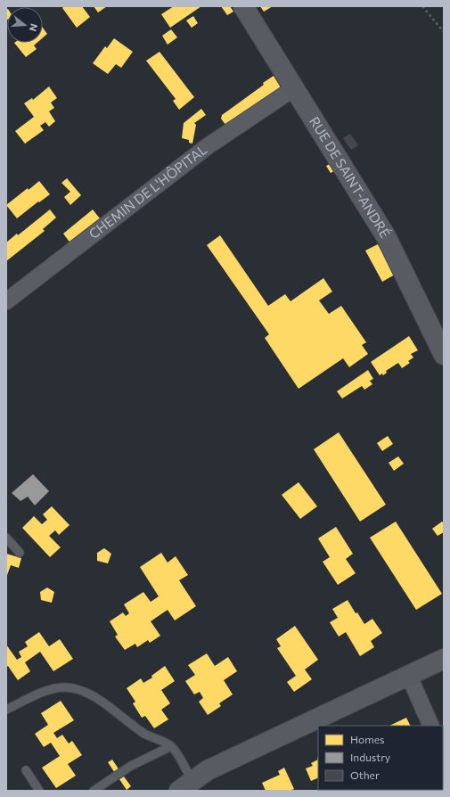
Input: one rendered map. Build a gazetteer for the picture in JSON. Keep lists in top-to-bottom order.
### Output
{
  "streets": {
    "street": ["RUE DE SAINT-ANDRÉ", "CHEMIN DE L'HÔPITAL"]
  },
  "crossings": [
    ["RUE DE SAINT-ANDRÉ", "CHEMIN DE L'HÔPITAL"]
  ],
  "legend": ["Homes", "Industry", "Other"],
  "north": "right"
}
